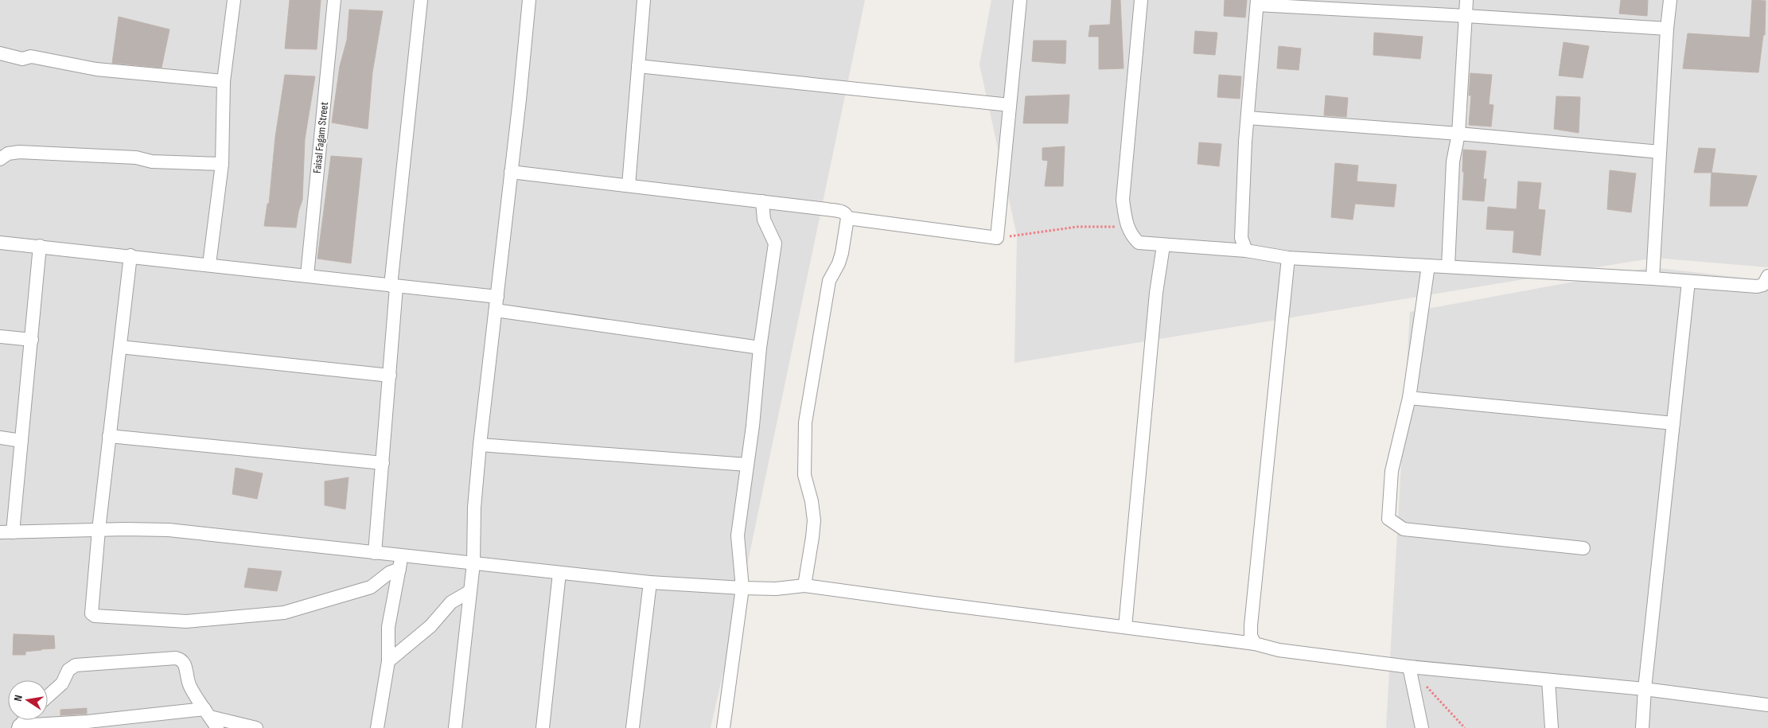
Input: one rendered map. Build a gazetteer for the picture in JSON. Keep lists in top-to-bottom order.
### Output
{
  "streets": {
    "street": ["Faisal Fagam Street"]
  },
  "north": "left"
}
